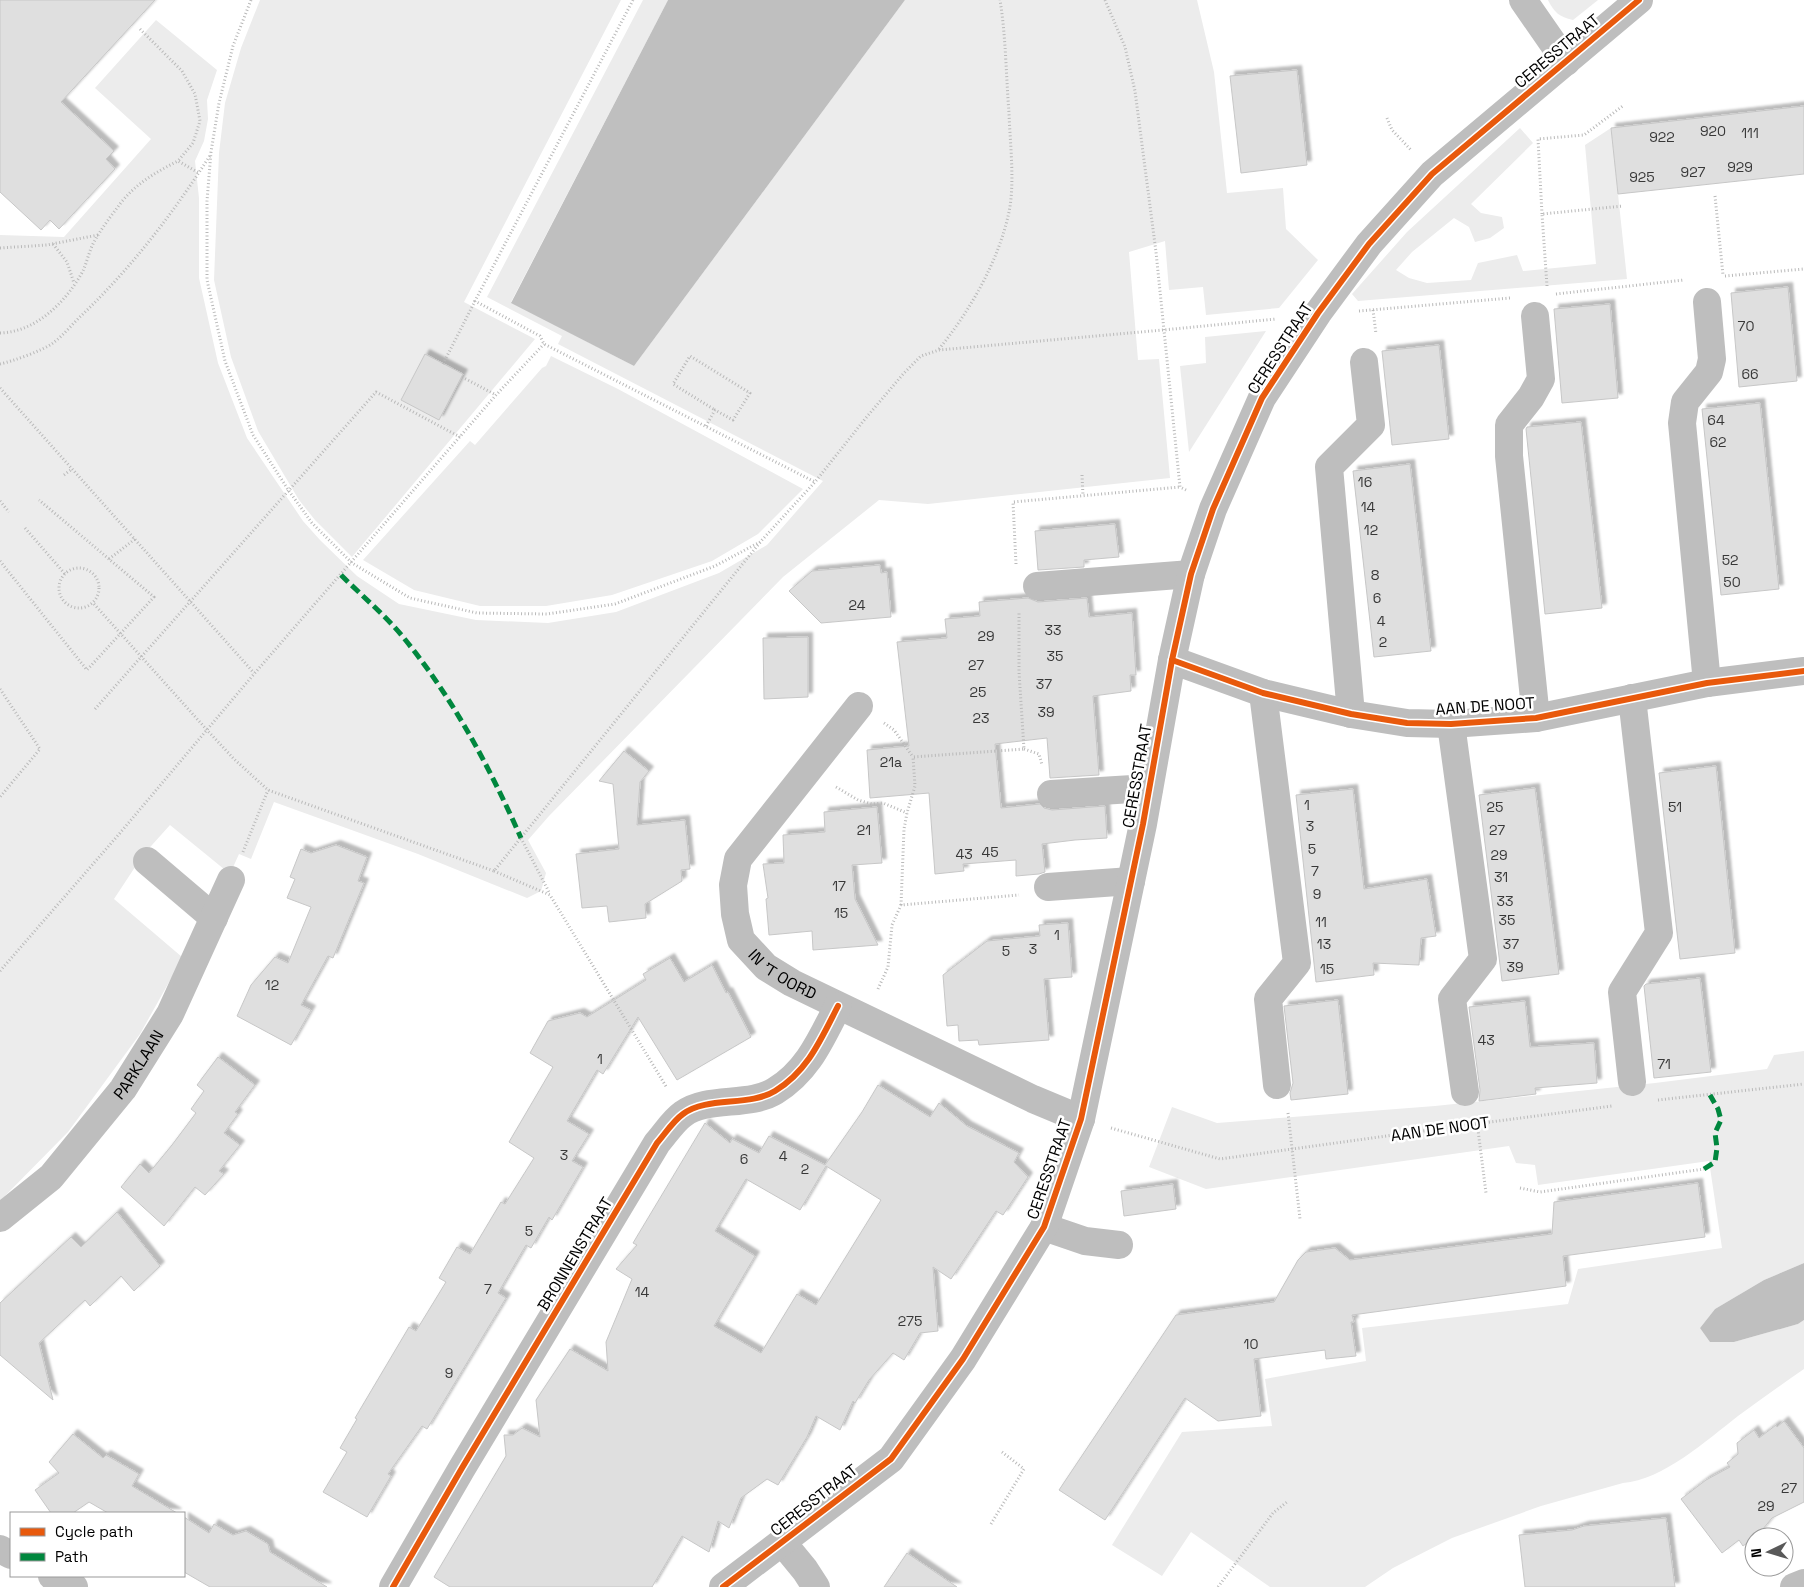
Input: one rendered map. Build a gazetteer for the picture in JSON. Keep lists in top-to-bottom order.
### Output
{
  "streets": {
    "street": [
      "CERESSTRAAT",
      "AAN DE NOOT",
      "IN 'T OORD",
      "PARKLAAN",
      "BRONNENSTRAAT"
    ]
  },
  "crossings": [
    ["CERESSTRAAT", "AAN DE NOOT"],
    ["CERESSTRAAT", "IN 'T OORD"],
    ["AAN DE NOOT", "IN 'T OORD"]
  ],
  "house_numbers": [
    "920",
    "111",
    "922",
    "929",
    "927",
    "925",
    "70",
    "66",
    "64",
    "62",
    "16",
    "14",
    "12",
    "52",
    "8",
    "50",
    "6",
    "24",
    "4",
    "33",
    "29",
    "2",
    "35",
    "27",
    "37",
    "25",
    "39",
    "23",
    "21a",
    "1",
    "25",
    "51",
    "3",
    "21",
    "27",
    "5",
    "45",
    "43",
    "29",
    "7",
    "31",
    "17",
    "9",
    "33",
    "15",
    "35",
    "11",
    "1",
    "13",
    "37",
    "3",
    "5",
    "39",
    "15",
    "12",
    "43",
    "1",
    "71",
    "3",
    "4",
    "6",
    "2",
    "5",
    "7",
    "14",
    "275",
    "10",
    "9",
    "27",
    "29"
  ],
  "legend": ["Cycle path", "Path"],
  "north": "left"
}
